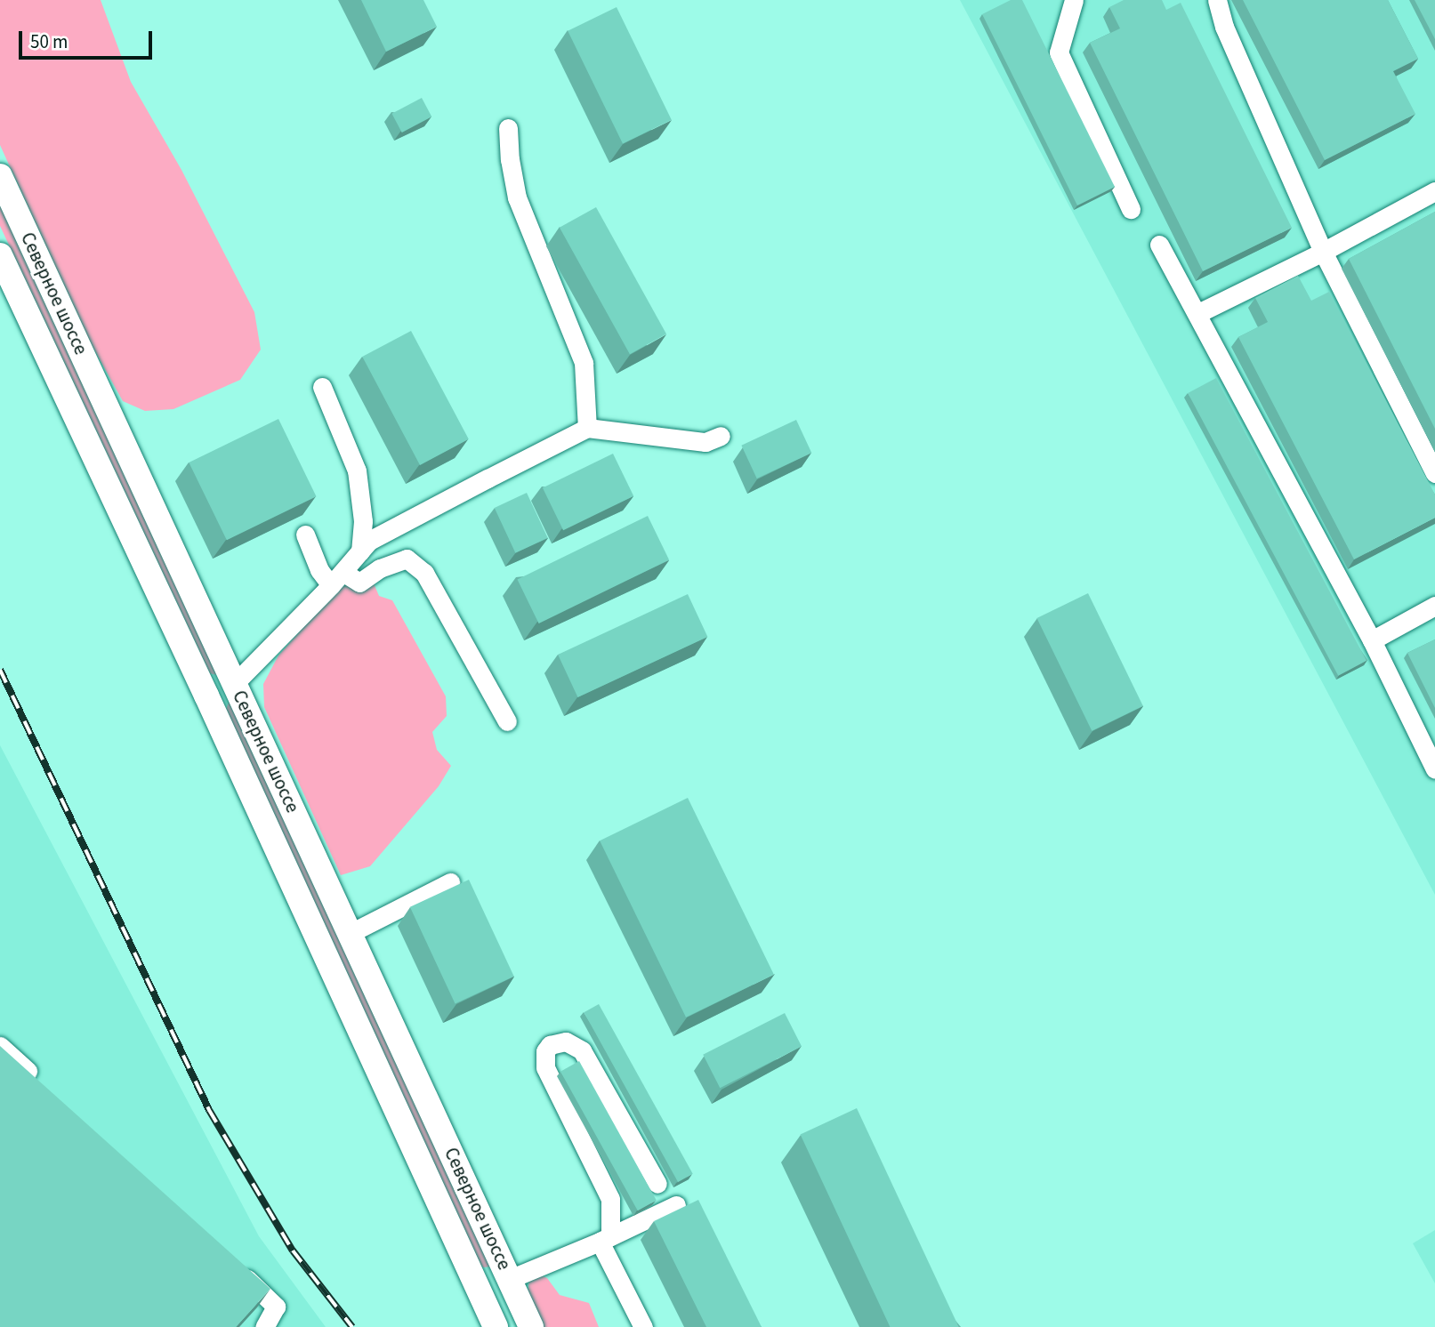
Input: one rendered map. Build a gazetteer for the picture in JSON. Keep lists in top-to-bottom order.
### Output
{
  "streets": {
    "main road": ["Северное шоссе"]
  },
  "scale_bar": "50 m"
}
